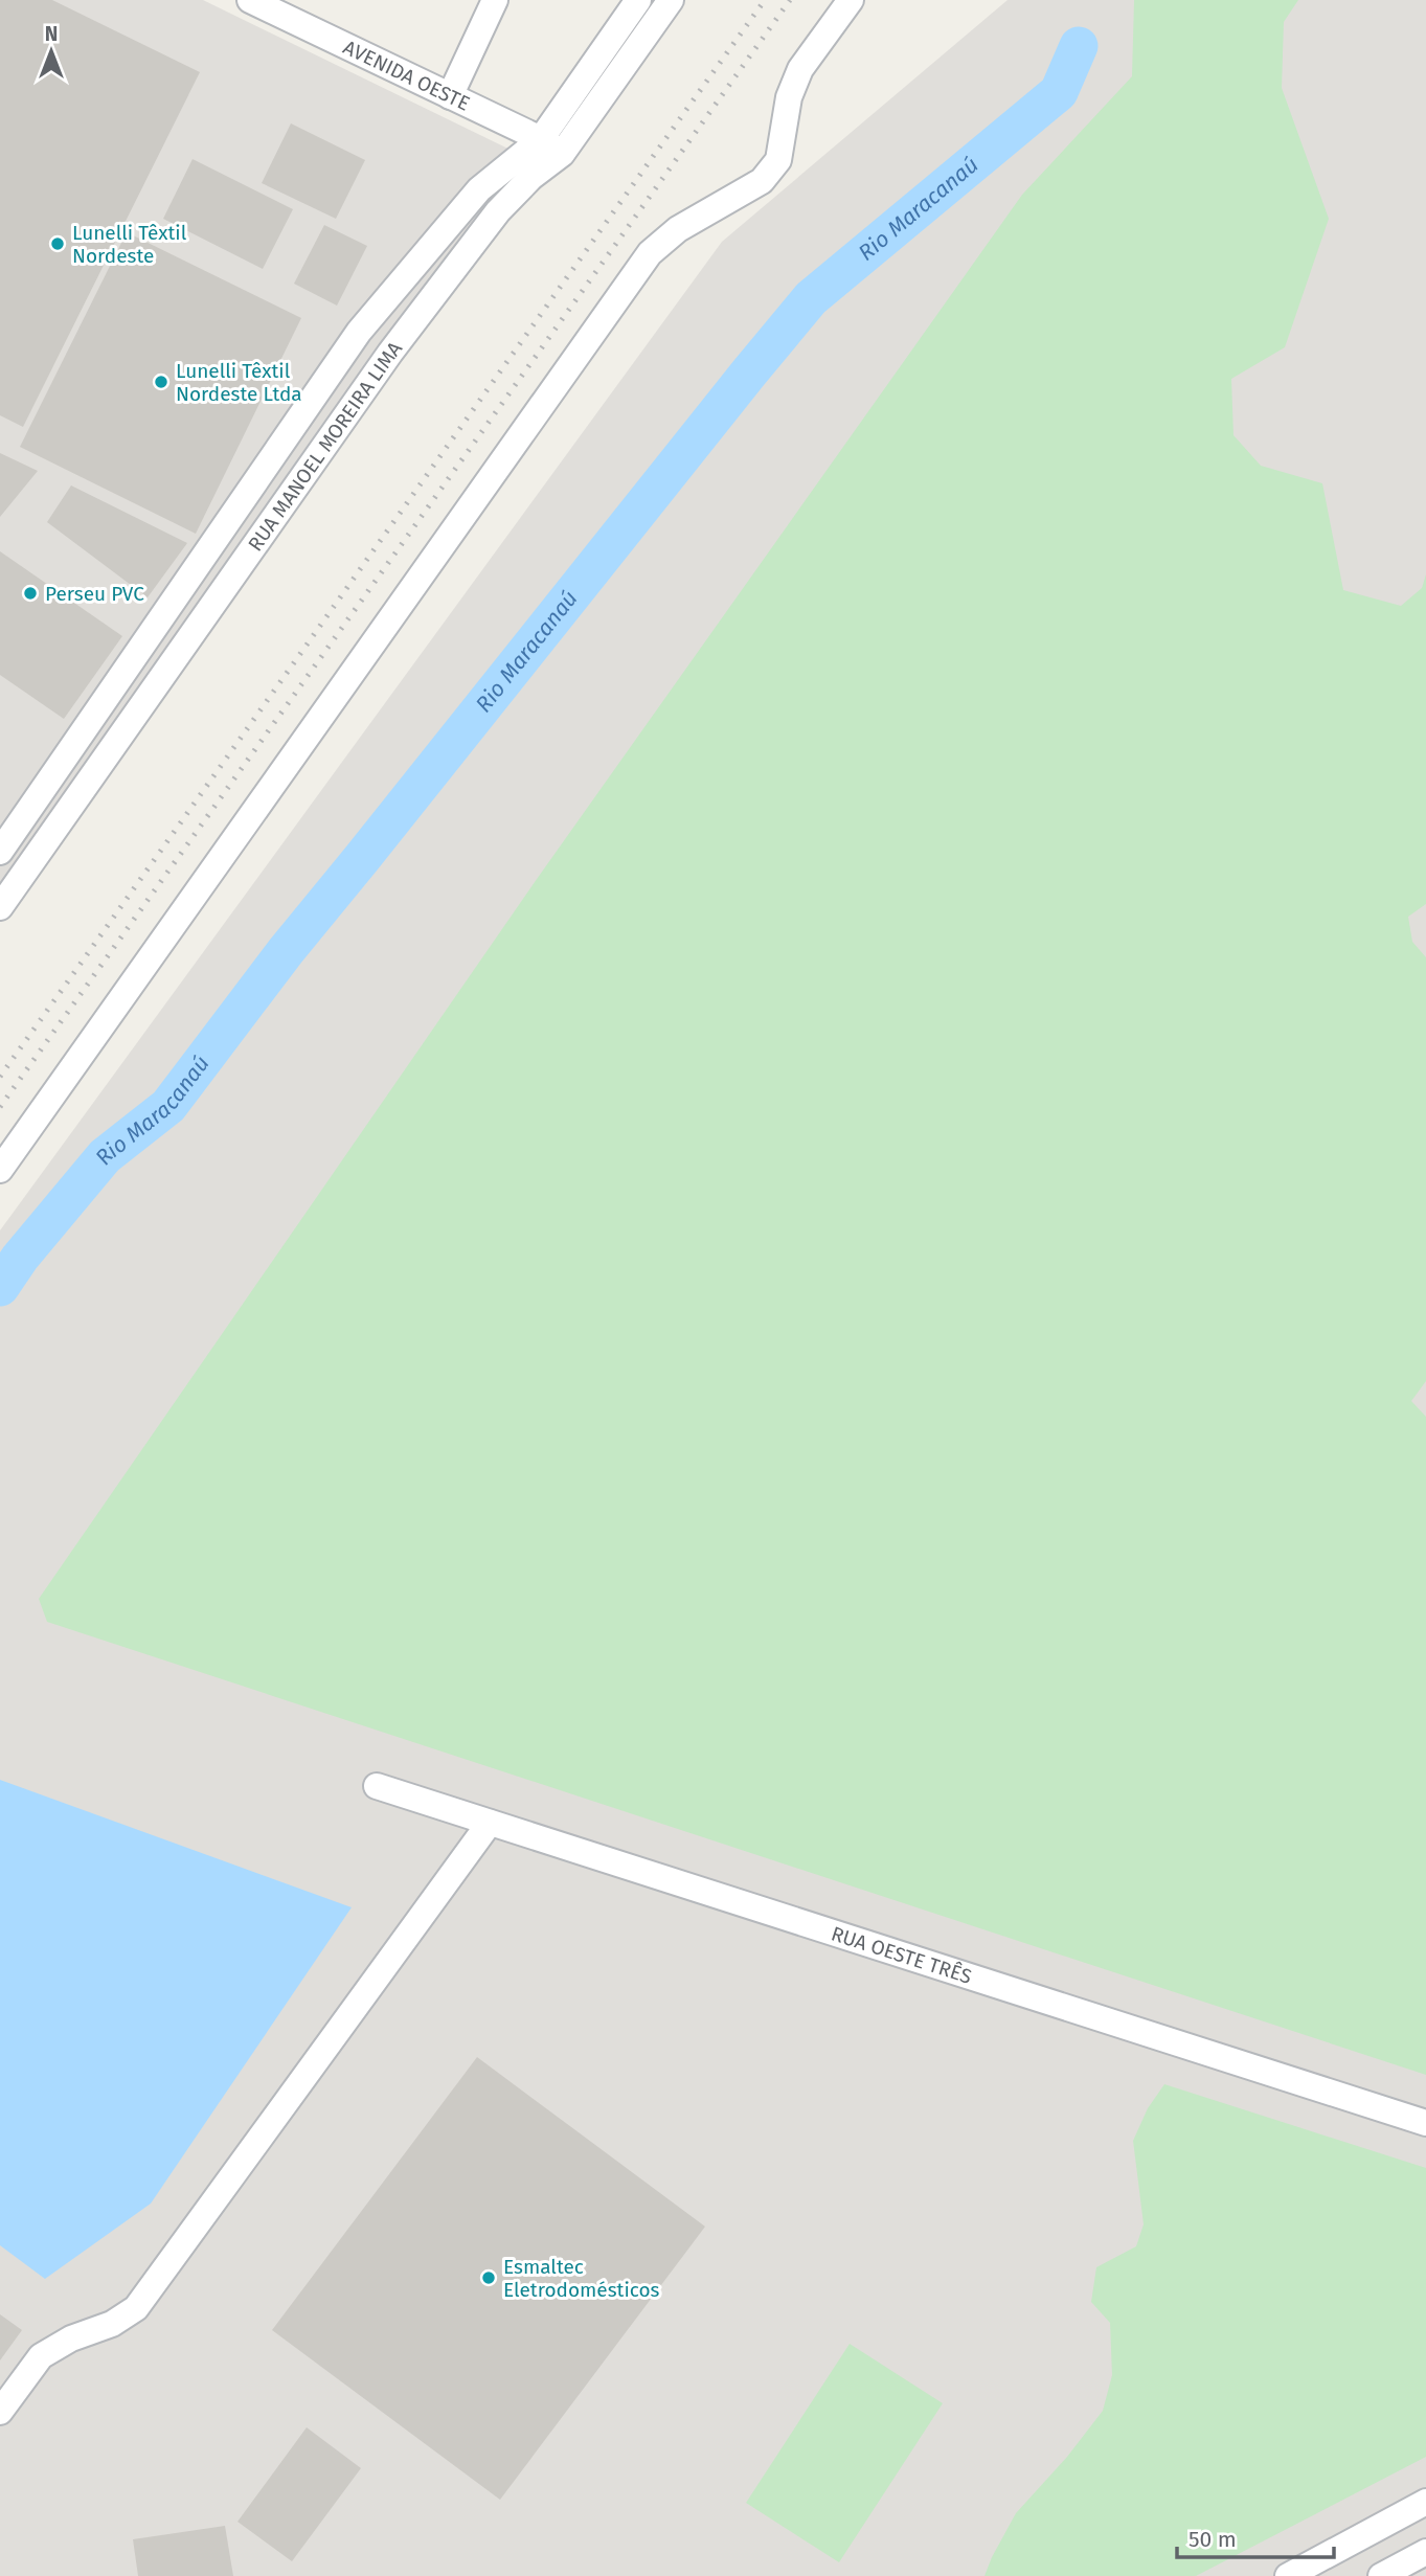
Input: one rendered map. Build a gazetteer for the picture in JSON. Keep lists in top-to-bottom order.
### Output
{
  "streets": {
    "street": ["AVENIDA OESTE", "RUA MANOEL MOREIRA LIMA", "RUA OESTE TRÊS"]
  },
  "crossings": [
    ["AVENIDA OESTE", "RUA MANOEL MOREIRA LIMA"]
  ],
  "water": ["Rio Maracanaú"],
  "places": [
    "Lunelli Têxtil Nordeste",
    "Lunelli Têxtil Nordeste Ltda",
    "Perseu PVC",
    "Esmaltec Eletrodomésticos"
  ],
  "scale_bar": "50 m",
  "north": "top"
}
